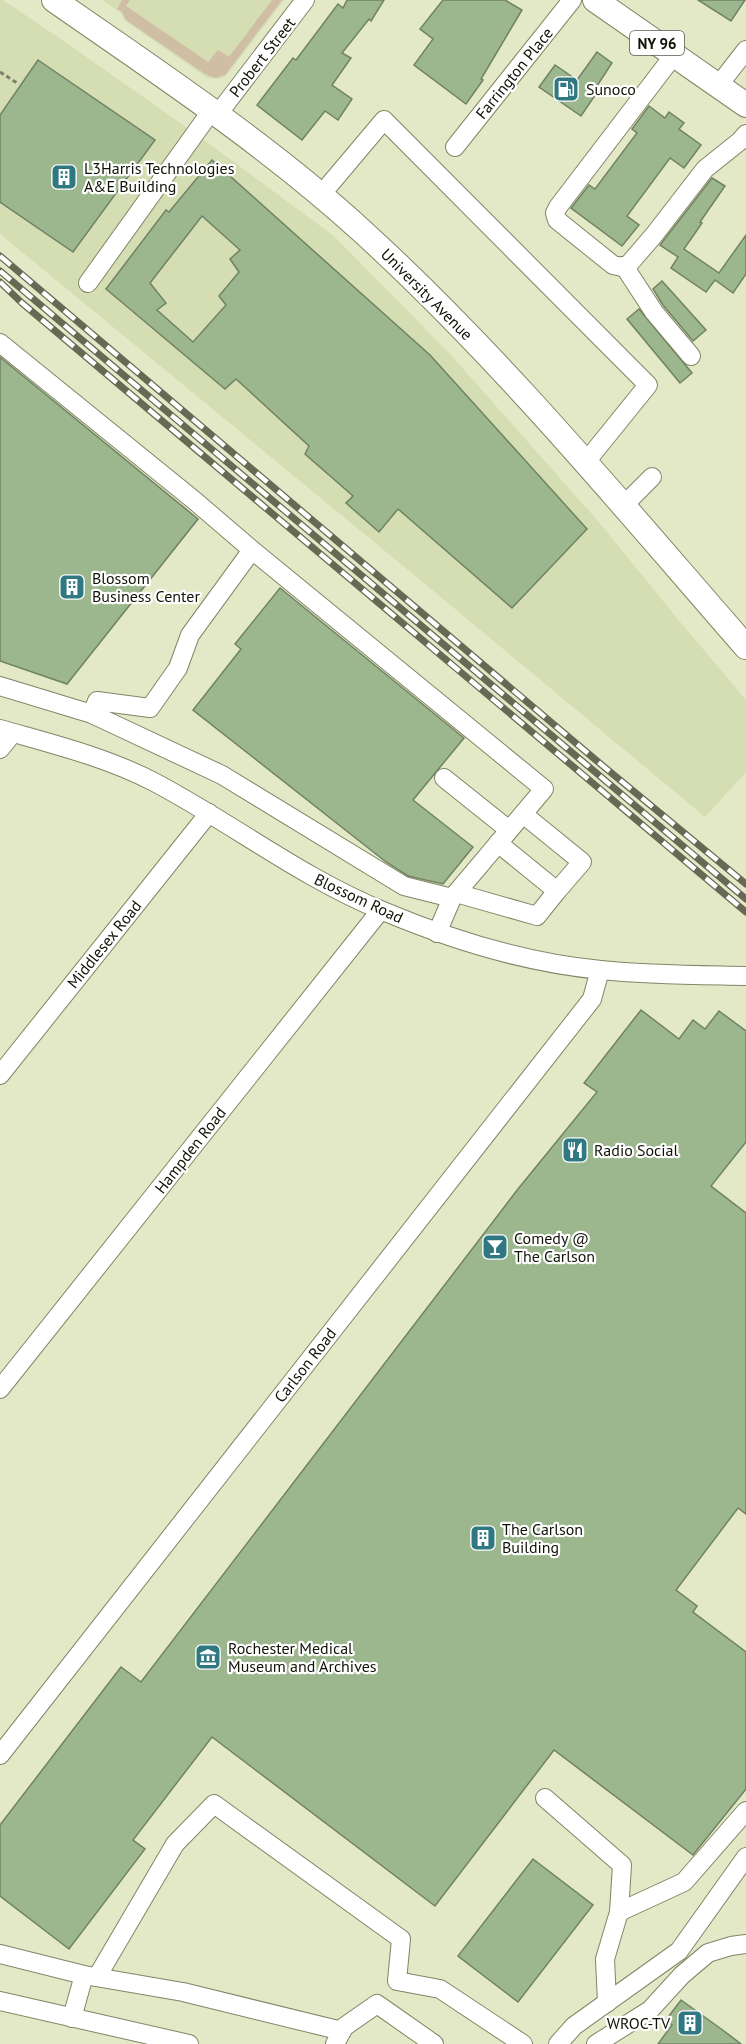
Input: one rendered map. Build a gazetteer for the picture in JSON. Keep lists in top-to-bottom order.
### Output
{
  "streets": {
    "main road": ["NY 96", "University Avenue"],
    "street": [
      "Probert Street",
      "Farrington Place",
      "Blossom Road",
      "Middlesex Road",
      "Hampden Road",
      "Carlson Road"
    ]
  },
  "crossings": [
    ["Probert Street", "University Avenue"],
    ["Blossom Road", "Middlesex Road"],
    ["Blossom Road", "Hampden Road"],
    ["Blossom Road", "Carlson Road"]
  ],
  "places": {
    "fuel station": ["Sunoco"],
    "building": [
      "L3Harris Technologies A&E Building",
      "Blossom Business Center",
      "The Carlson Building",
      "WROC-TV"
    ],
    "restaurant": ["Radio Social"],
    "bar": ["Comedy @ The Carlson"],
    "museum": ["Rochester Medical Museum and Archives"]
  }
}
